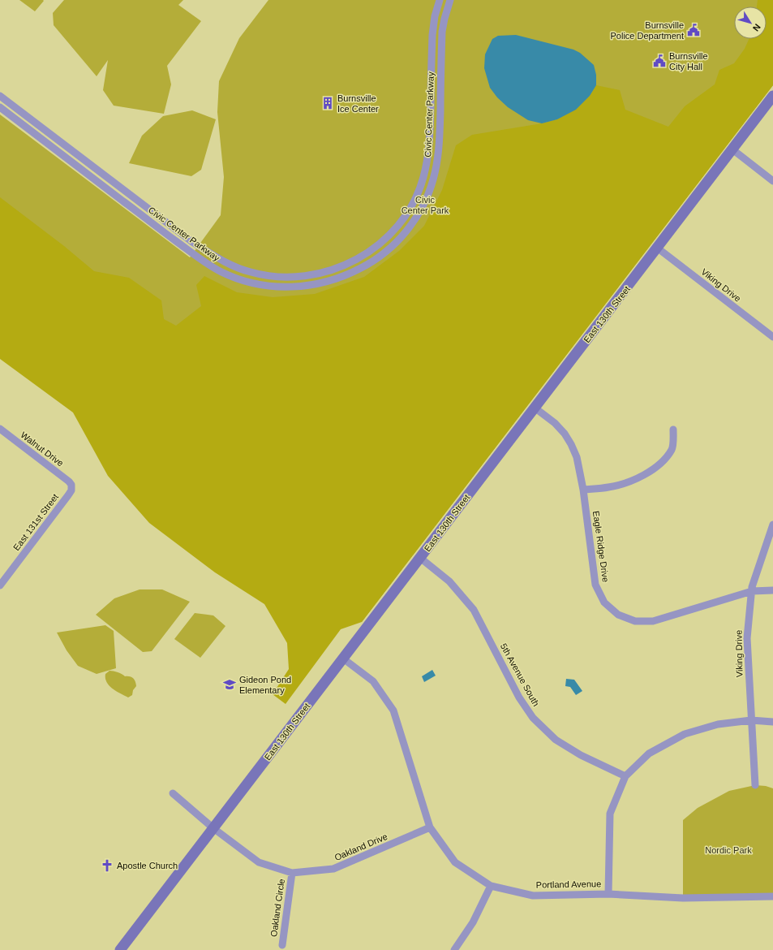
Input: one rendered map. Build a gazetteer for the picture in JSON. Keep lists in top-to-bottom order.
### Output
{
  "streets": {
    "street": [
      "Civic Center Parkway",
      "Viking Drive",
      "East 130th Street",
      "Walnut Drive",
      "East 131st Street",
      "Eagle Ridge Drive",
      "5th Avenue South",
      "Oakland Drive",
      "Portland Avenue",
      "Oakland Circle"
    ]
  },
  "crossings": [
    ["Viking Drive", "East 130th Street"],
    ["Viking Drive", "Eagle Ridge Drive"],
    ["East 130th Street", "Eagle Ridge Drive"],
    ["East 130th Street", "5th Avenue South"],
    ["East 130th Street", "Oakland Drive"],
    ["East 130th Street", "Portland Avenue"],
    ["Walnut Drive", "East 131st Street"],
    ["Oakland Drive", "Portland Avenue"],
    ["Oakland Drive", "Oakland Circle"]
  ],
  "parks": ["Civic Center Park", "Nordic Park"],
  "places": {
    "public building": ["Burnsville Police Department", "Burnsville City Hall"],
    "building": ["Burnsville Ice Center"],
    "school or university": ["Gideon Pond Elementary"],
    "church": ["Apostle Church"]
  },
  "north": "bottom right"
}
